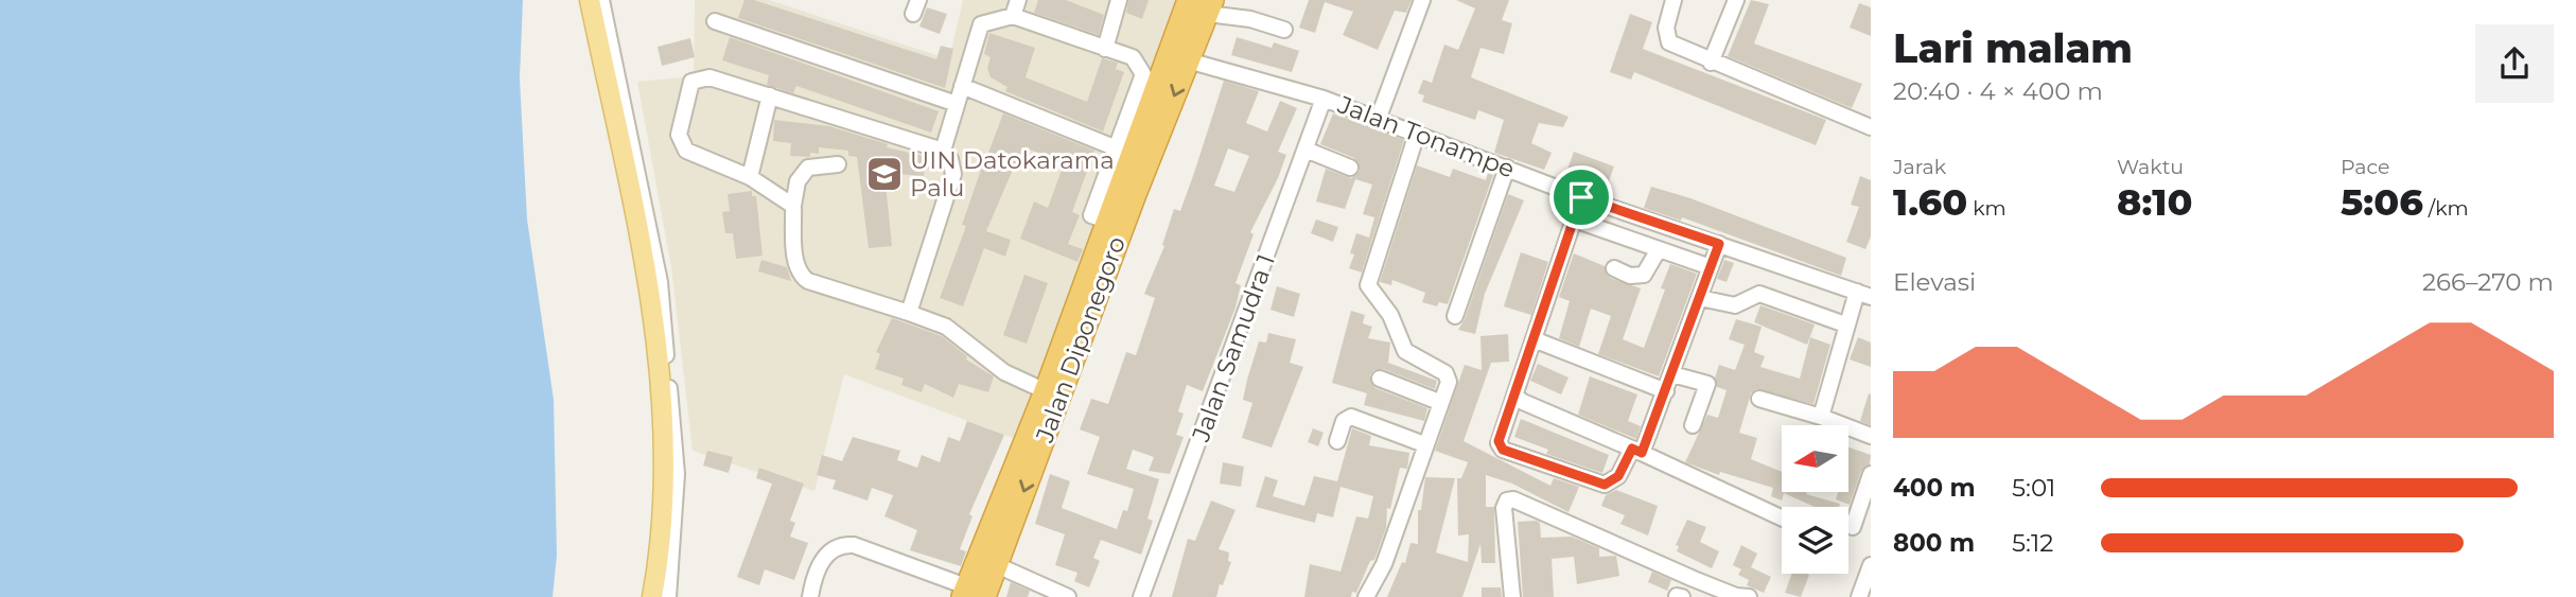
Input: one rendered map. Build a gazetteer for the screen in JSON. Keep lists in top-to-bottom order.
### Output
{
  "streets": {
    "highway": ["Jalan Diponegoro"],
    "street": ["Jalan Tonampe", "Jalan Samudra 1"]
  },
  "crossings": [
    ["Jalan Tonampe", "Jalan Diponegoro"],
    ["Jalan Tonampe", "Jalan Samudra 1"]
  ],
  "places": {
    "school or university": ["UIN Datokarama Palu"]
  },
  "north": "left",
  "page": {
    "heading": ["Lari malam", "20:40 · 4 × 400 m"],
    "stats": [
      ["Jarak", "1.60 km"],
      ["Waktu", "8:10"],
      ["Pace", "5:06 /km"]
    ],
    "chart": ["Elevasi", "266–270 m"],
    "list": [
      {
        "name": "400 m",
        "note": "5:01"
      },
      {
        "name": "800 m",
        "note": "5:12"
      }
    ]
  }
}
